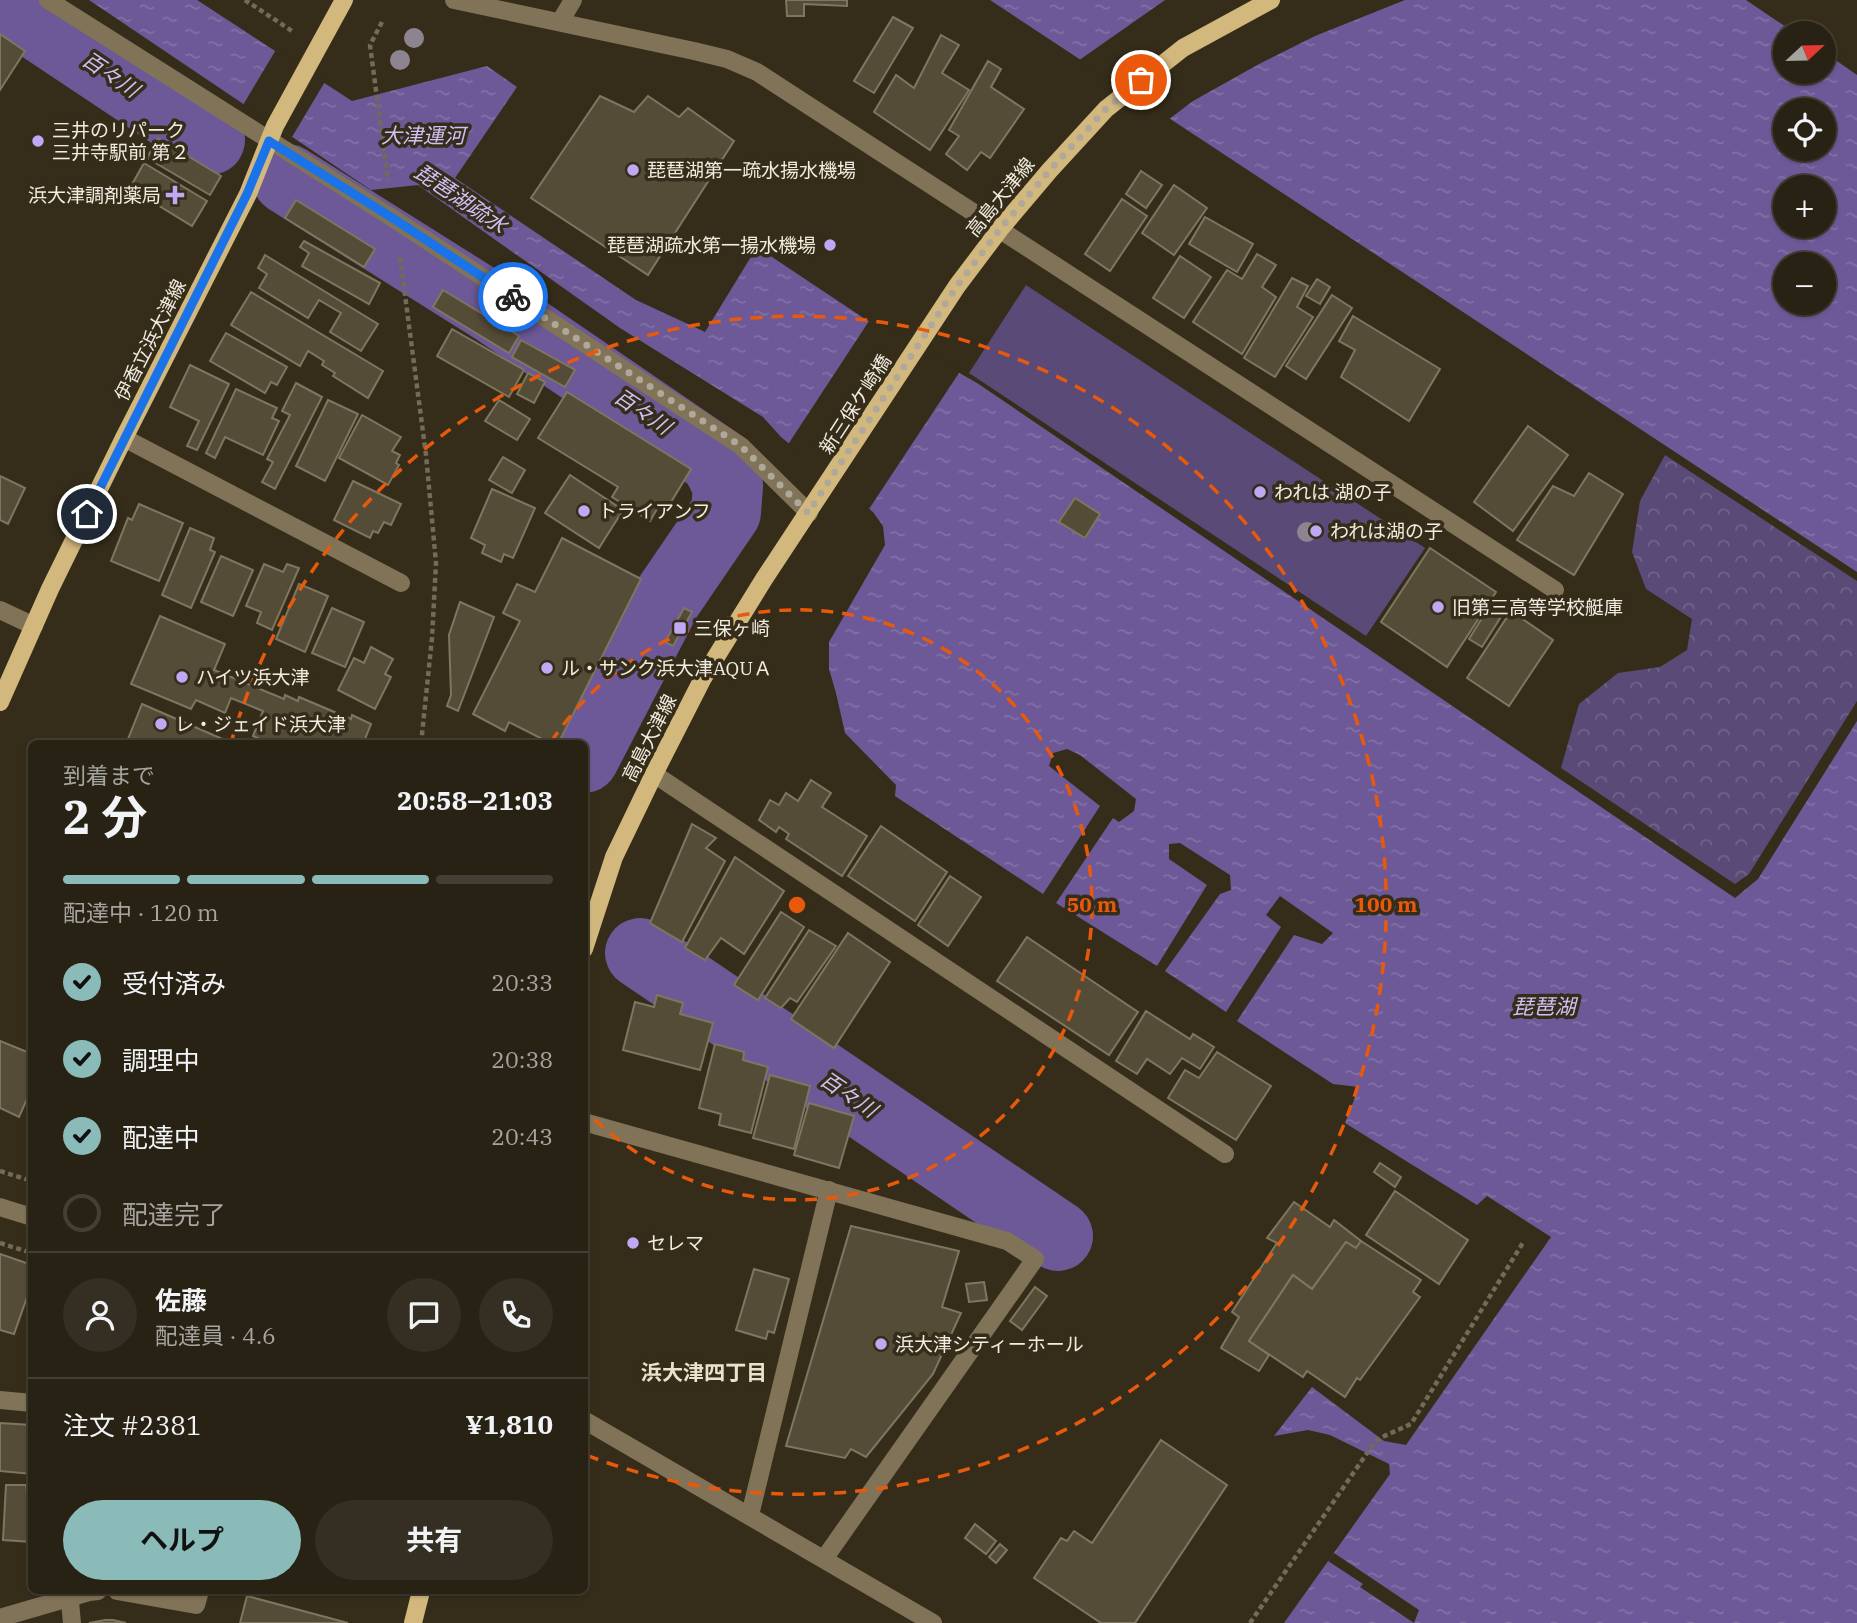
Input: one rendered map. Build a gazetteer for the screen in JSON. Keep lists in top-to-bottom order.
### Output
{
  "streets": {
    "main road": ["高島大津線", "伊香立浜大津線", "新三保ケ崎橋"]
  },
  "crossings": [
    ["高島大津線", "新三保ケ崎橋"]
  ],
  "districts": ["浜大津四丁目"],
  "water": [
    "百々川",
    "大津運河",
    "琵琶湖疏水",
    "琵琶湖"
  ],
  "places": {
    "other": [
      "三井のリパーク 三井寺駅前 第２",
      "琵琶湖第一疏水揚水機場",
      "琵琶湖疏水第一揚水機場",
      "われは 湖の子",
      "トライアンフ",
      "われは湖の子",
      "旧第三高等学校艇庫",
      "ル・サンク浜大津AQUＡ",
      "ハイツ浜大津",
      "レ・ジェイド浜大津",
      "セレマ",
      "浜大津シティーホール"
    ],
    "health": ["浜大津調剤薬局"],
    "transit": ["三保ヶ崎"]
  },
  "north": "right",
  "page": {
    "map_buttons": ["+", "−"],
    "heading": ["2 分", "到着まで", "20:58–21:03"],
    "panel": [
      "佐藤",
      "配達員 · 4.6",
      "注文 #2381",
      "¥1,810"
    ],
    "bar": "配達中 · 120 m",
    "list": [
      ["受付済み", "20:33"],
      ["調理中", "20:38"],
      ["配達中", "20:43"],
      "配達完了"
    ],
    "buttons": ["ヘルプ", "共有"]
  },
  "rings": ["50 m", "100 m"]
}
